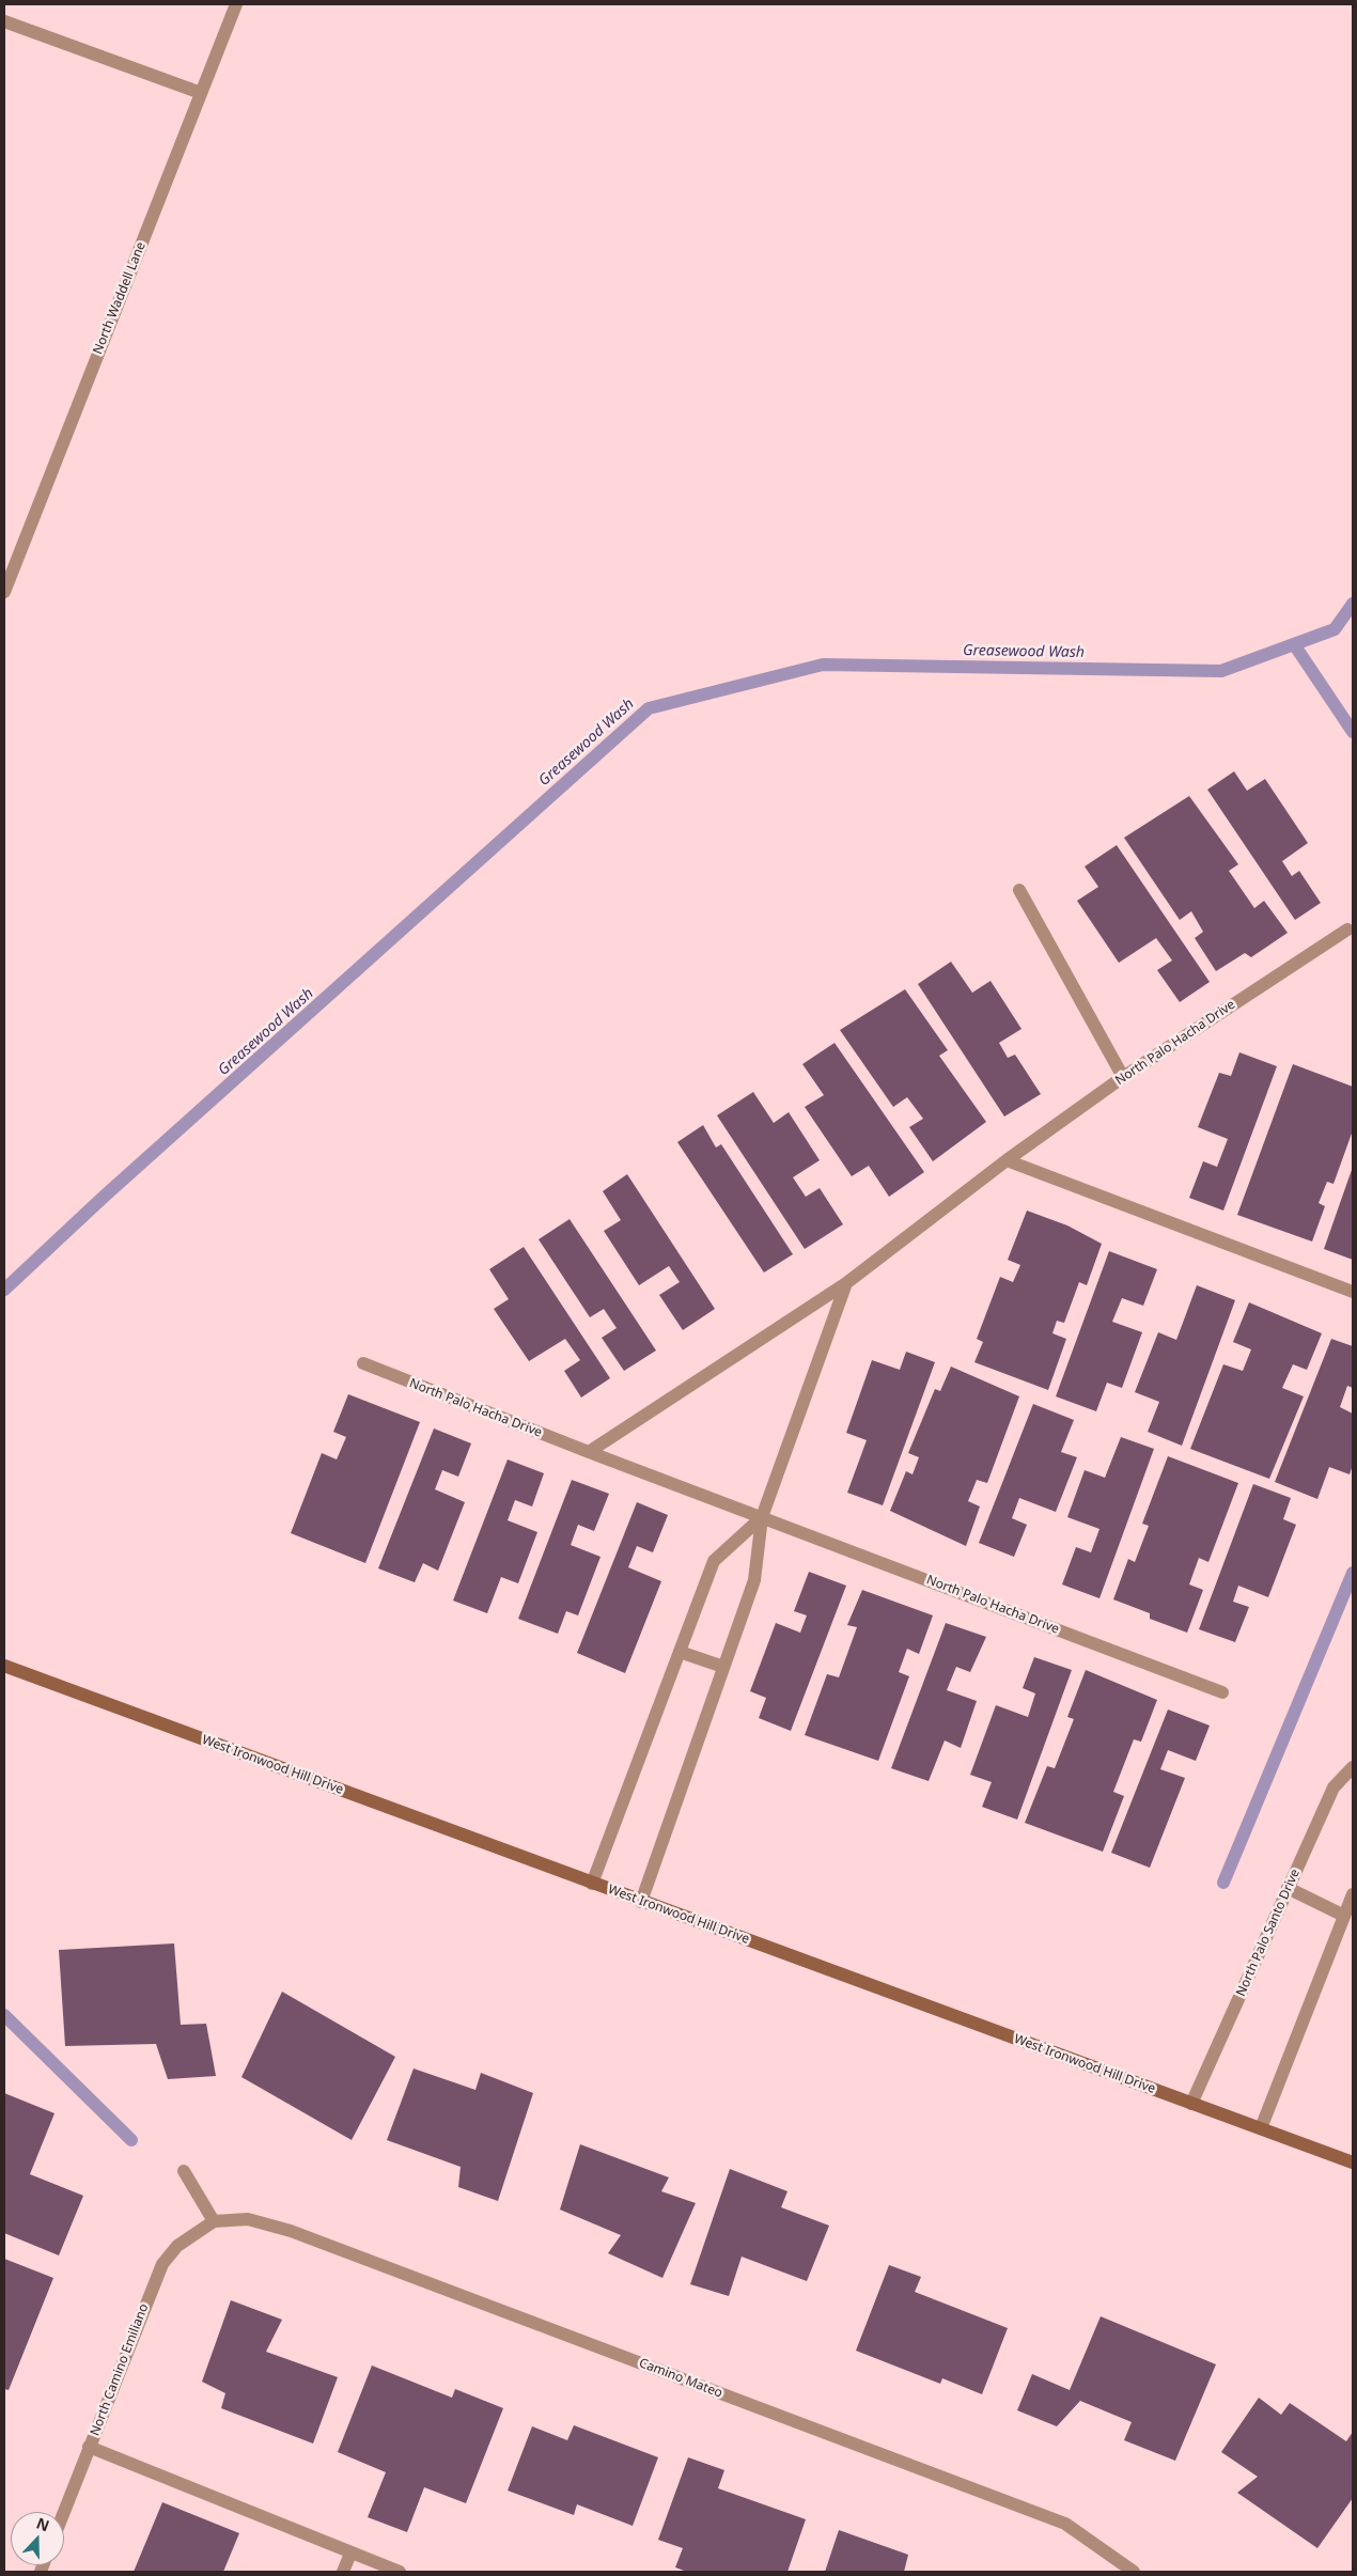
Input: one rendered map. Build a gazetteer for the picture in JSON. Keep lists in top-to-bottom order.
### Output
{
  "streets": {
    "street": [
      "North Waddell Lane",
      "North Palo Hacha Drive",
      "West Ironwood Hill Drive",
      "North Palo Santo Drive",
      "North Camino Emiliano",
      "Camino Mateo"
    ]
  },
  "crossings": [
    ["West Ironwood Hill Drive", "North Palo Santo Drive"],
    ["North Camino Emiliano", "Camino Mateo"]
  ],
  "water": ["Greasewood Wash"],
  "north": "top"
}
